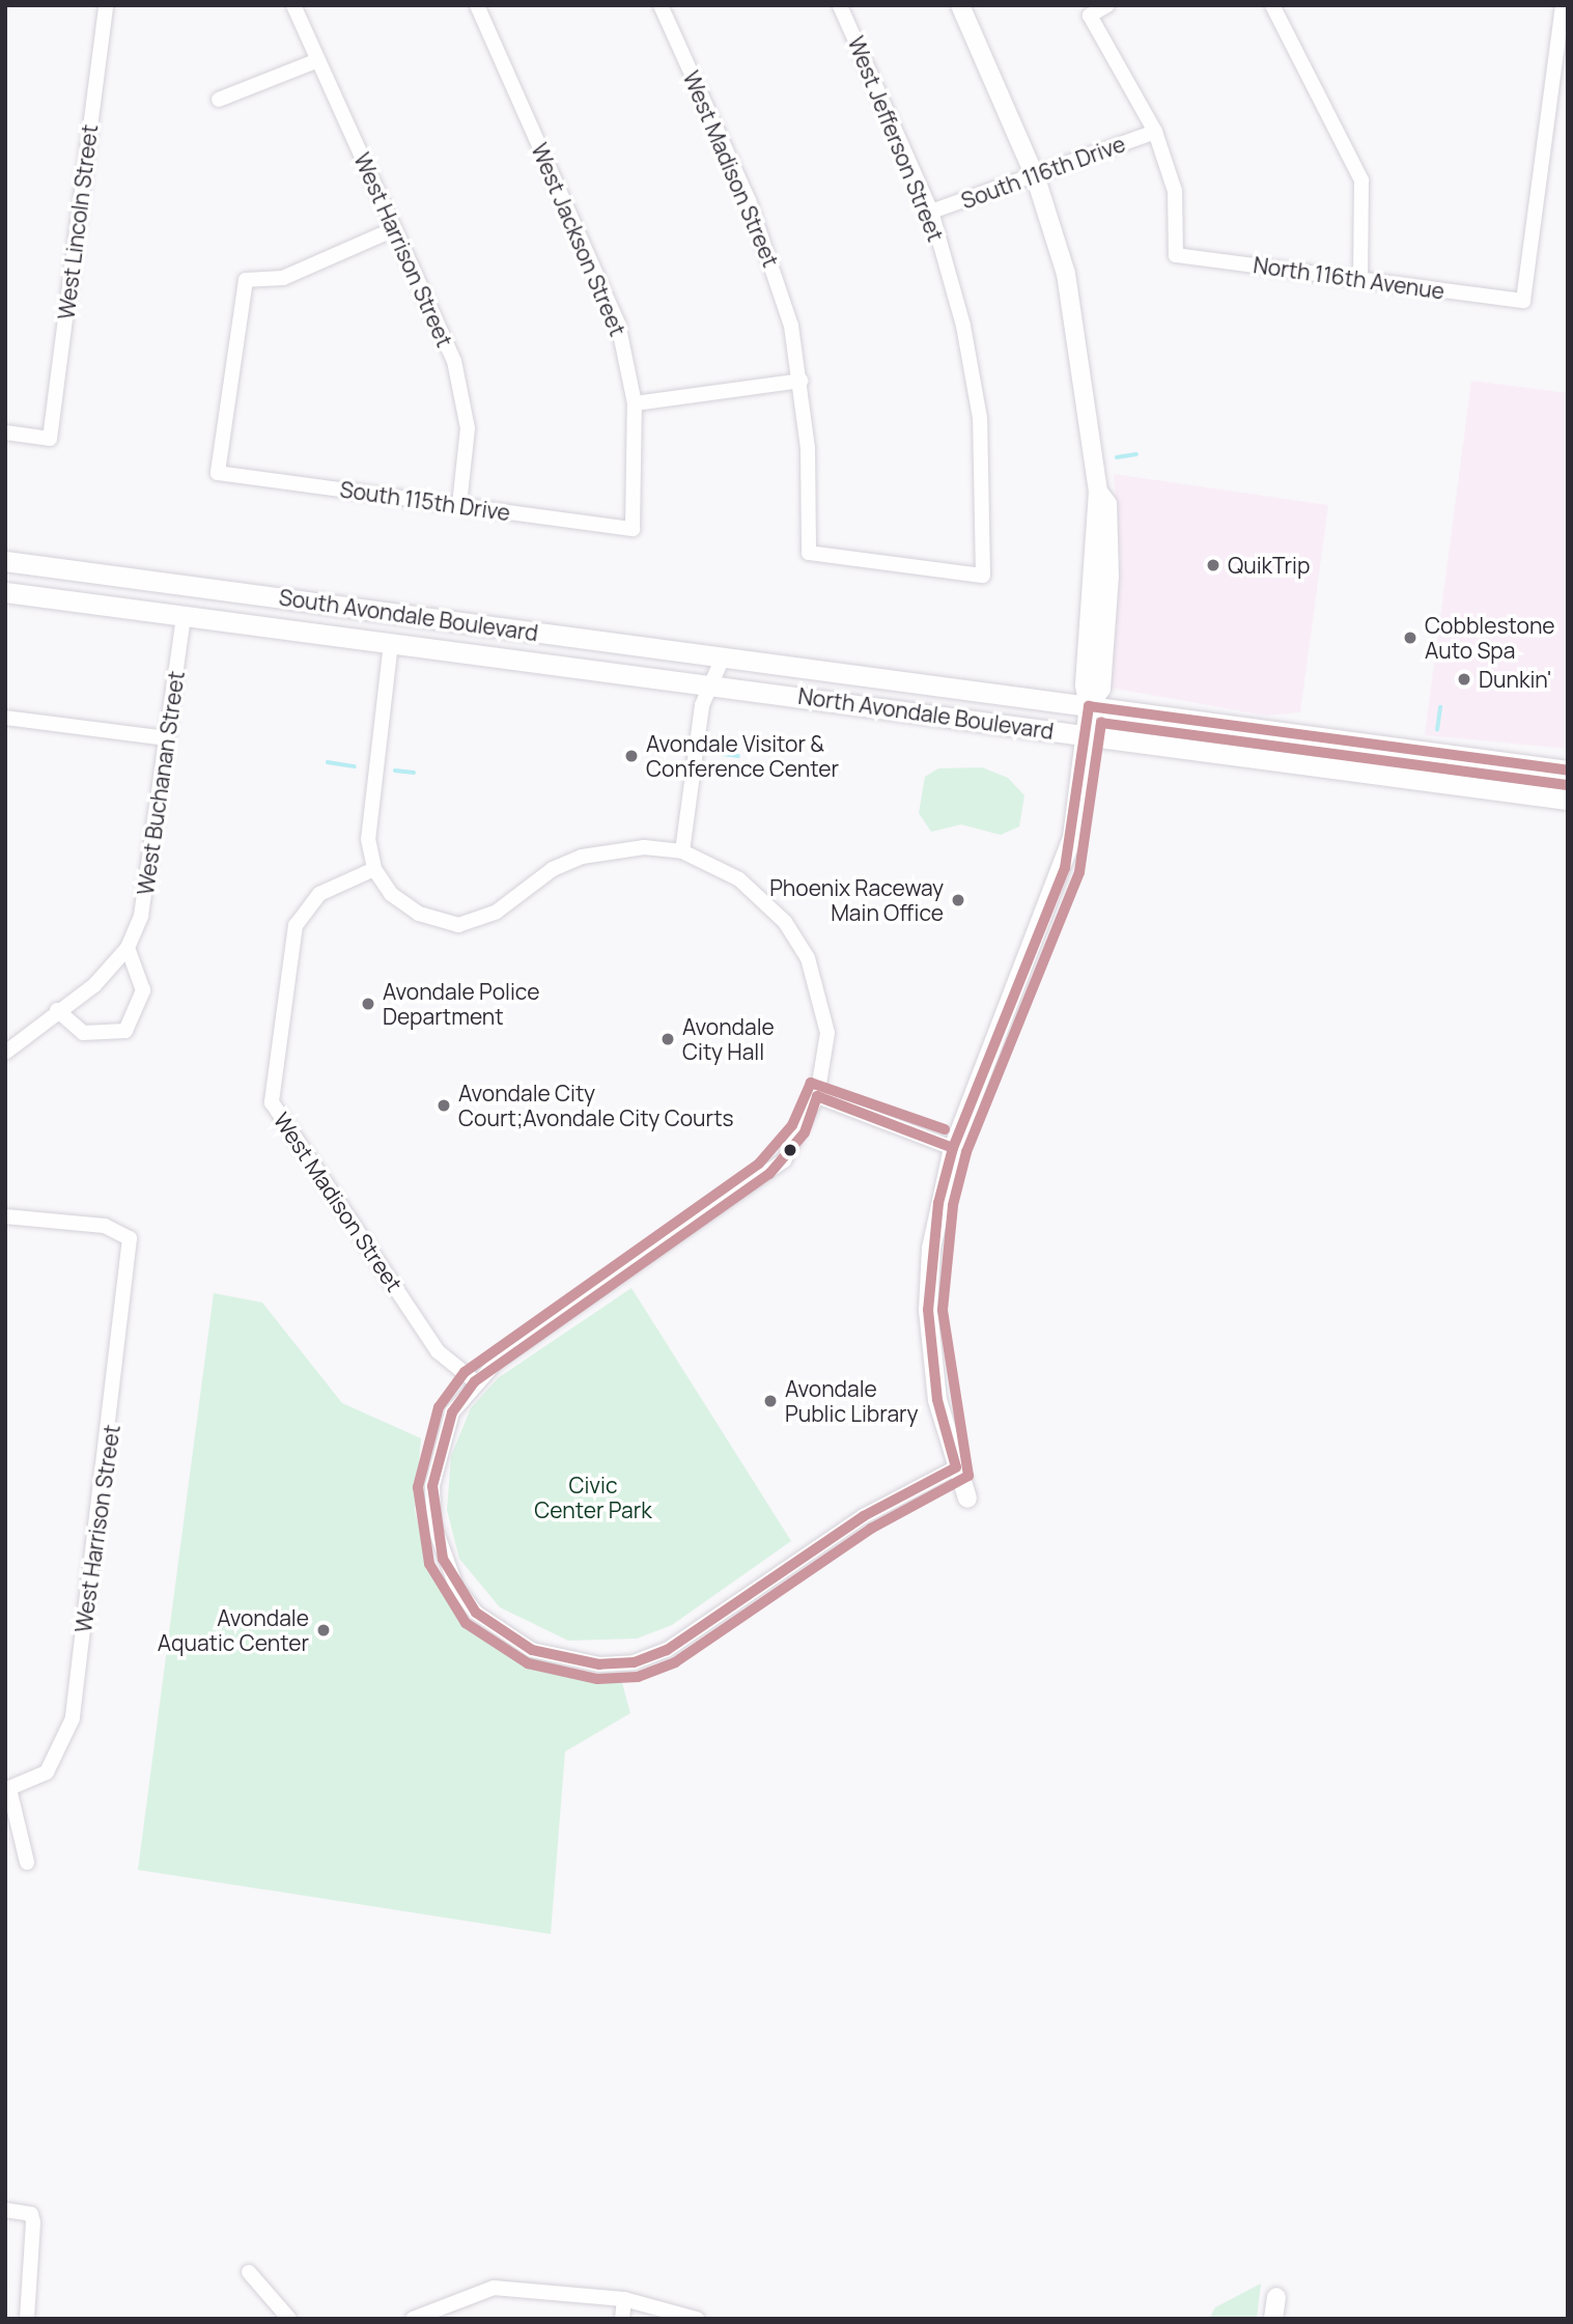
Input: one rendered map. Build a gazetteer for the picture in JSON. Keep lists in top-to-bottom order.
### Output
{
  "streets": {
    "main road": ["South Avondale Boulevard", "North Avondale Boulevard"],
    "street": [
      "West Jefferson Street",
      "West Madison Street",
      "South 116th Drive",
      "West Lincoln Street",
      "West Jackson Street",
      "West Harrison Street",
      "North 116th Avenue",
      "South 115th Drive",
      "West Buchanan Street"
    ]
  },
  "crossings": [
    ["West Jefferson Street", "West Madison Street"],
    ["West Jefferson Street", "South 116th Drive"],
    ["South 116th Drive", "North 116th Avenue"],
    ["West Jackson Street", "South 115th Drive"],
    ["West Harrison Street", "South 115th Drive"],
    ["South Avondale Boulevard", "North Avondale Boulevard"],
    ["South Avondale Boulevard", "West Buchanan Street"]
  ],
  "parks": ["Civic Center Park"],
  "places": [
    "QuikTrip",
    "Cobblestone Auto Spa",
    "Dunkin'",
    "Avondale Visitor & Conference Center",
    "Phoenix Raceway Main Office",
    "Avondale Police Department",
    "Avondale City Hall",
    "Avondale City Court;Avondale City Courts",
    "Avondale Public Library",
    "Avondale Aquatic Center"
  ]
}
